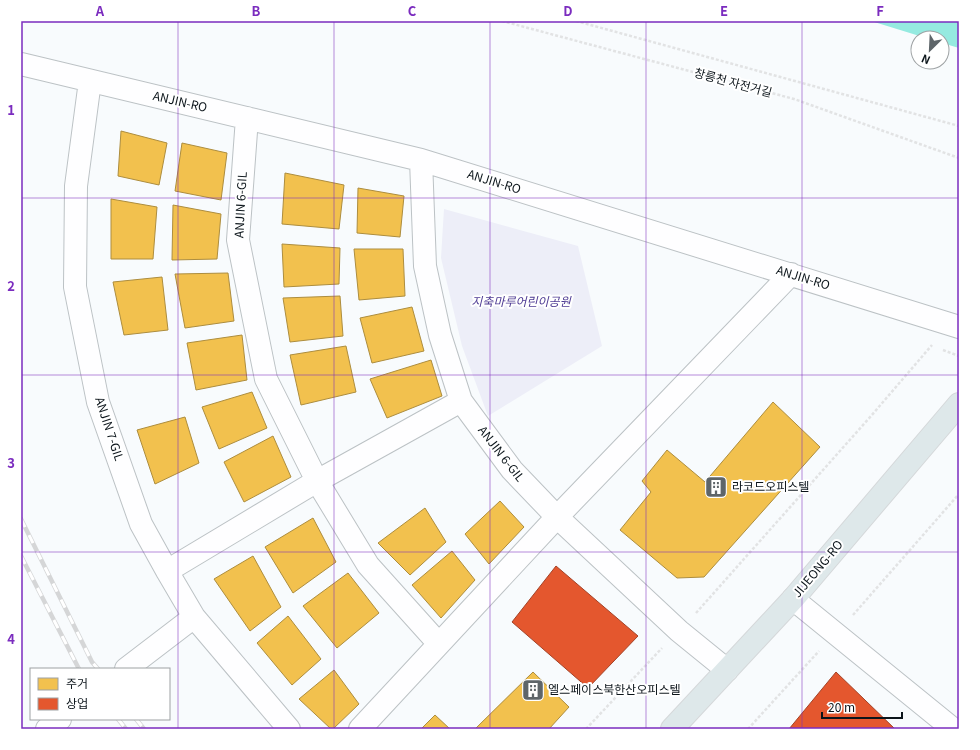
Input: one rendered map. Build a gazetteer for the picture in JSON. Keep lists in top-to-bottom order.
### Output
{
  "streets": {
    "main road": ["JIJEONG-RO"],
    "street": ["ANJIN-RO", "ANJIN 6-GIL", "ANJIN 7-GIL"],
    "path": ["창릉천 자전거길"]
  },
  "crossings": [
    ["ANJIN-RO", "ANJIN 6-GIL"],
    ["ANJIN-RO", "ANJIN 7-GIL"],
    ["ANJIN 6-GIL", "JIJEONG-RO"]
  ],
  "parks": ["지축마루어린이공원"],
  "places": {
    "building": ["라코드오피스텔", "엘스페이스북한산오피스텔"]
  },
  "legend": ["주거", "상업"],
  "scale_bar": "20 m",
  "north": "bottom left",
  "grid": {
    "columns": [
      "A",
      "B",
      "C",
      "D",
      "E",
      "F"
    ],
    "rows": [
      "1",
      "2",
      "3",
      "4"
    ]
  }
}
